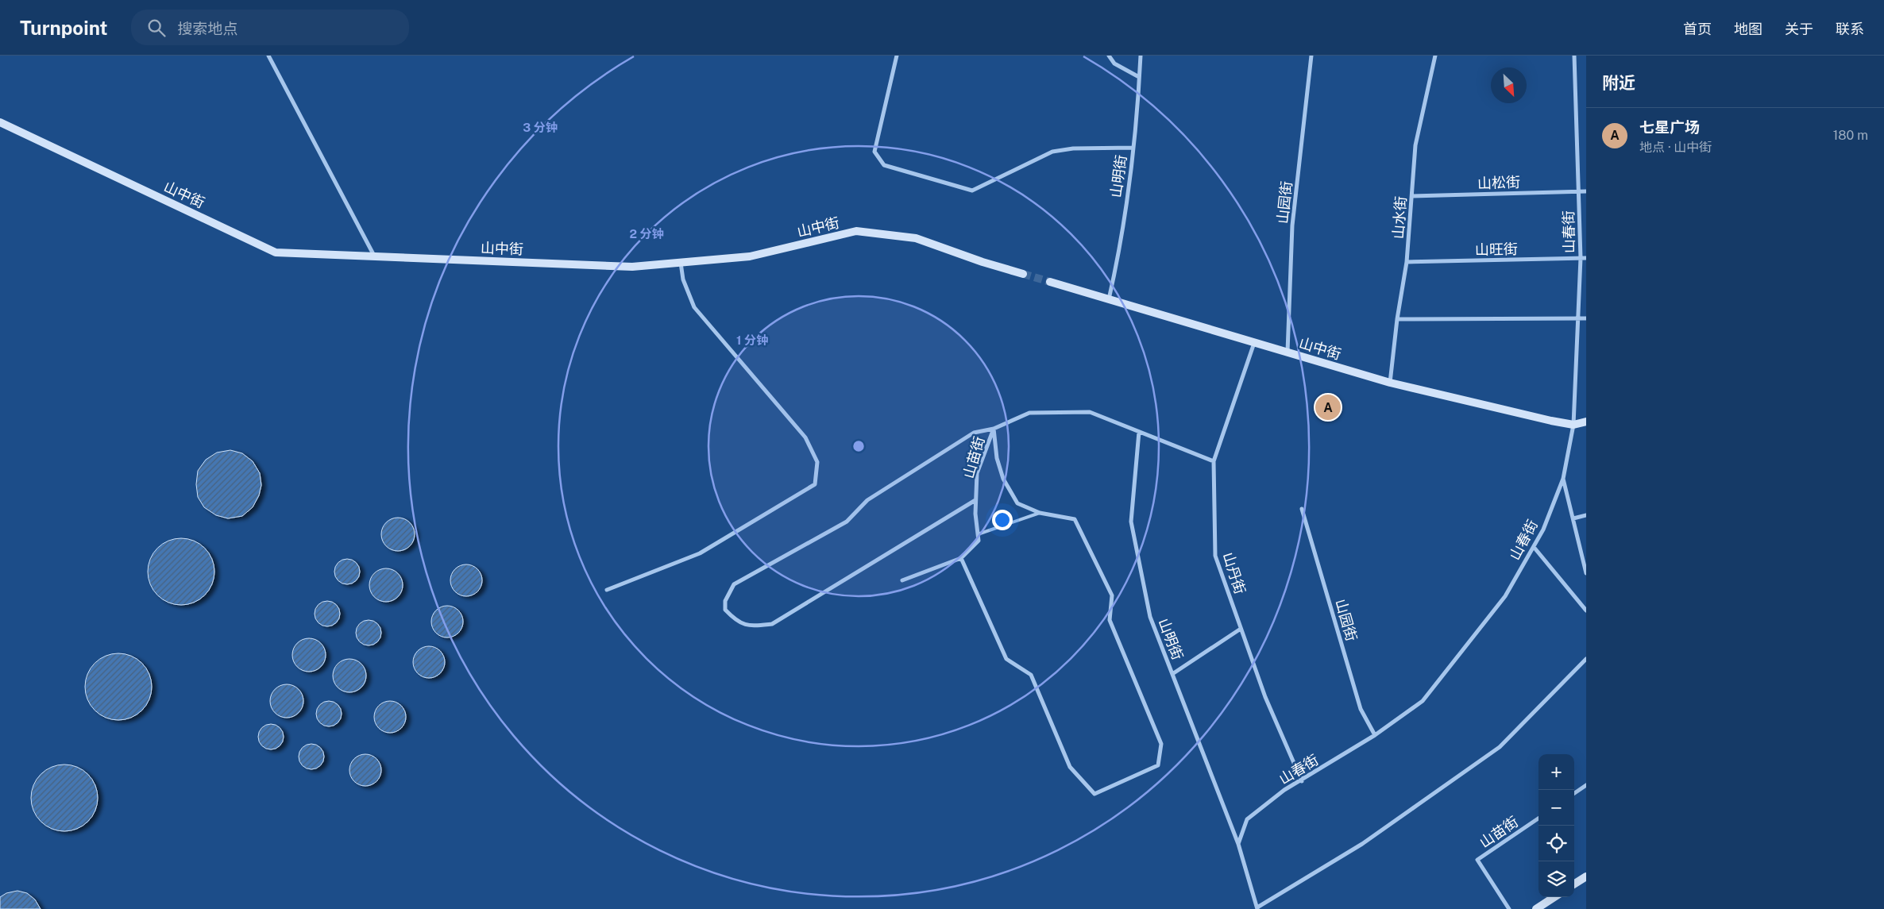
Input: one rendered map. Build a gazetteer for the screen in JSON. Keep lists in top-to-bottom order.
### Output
{
  "streets": {
    "street": [
      "山明街",
      "山松街",
      "山中街",
      "山园街",
      "山水街",
      "山春街",
      "山旺街",
      "山苗街",
      "山丹街"
    ]
  },
  "crossings": [
    ["山明街", "山中街"],
    ["山明街", "山春街"],
    ["山明街", "山苗街"],
    ["山松街", "山水街"],
    ["山松街", "山春街"],
    ["山中街", "山园街"],
    ["山中街", "山水街"],
    ["山中街", "山春街"],
    ["山中街", "山丹街"],
    ["山园街", "山春街"],
    ["山水街", "山旺街"],
    ["山春街", "山旺街"],
    ["山春街", "山丹街"],
    ["山苗街", "山丹街"]
  ],
  "north": "bottom right",
  "page": {
    "header": "Turnpoint",
    "search": "搜索地点",
    "nav": [
      "首页",
      "地图",
      "关于",
      "联系"
    ],
    "heading": "附近",
    "list": [
      {
        "mark": "A",
        "name": "七星广场",
        "note": "地点 · 山中街",
        "value": "180 m"
      }
    ],
    "pins": "A",
    "map_buttons": ["+", "−"]
  },
  "rings": ["3 分钟", "2 分钟", "1 分钟"]
}
